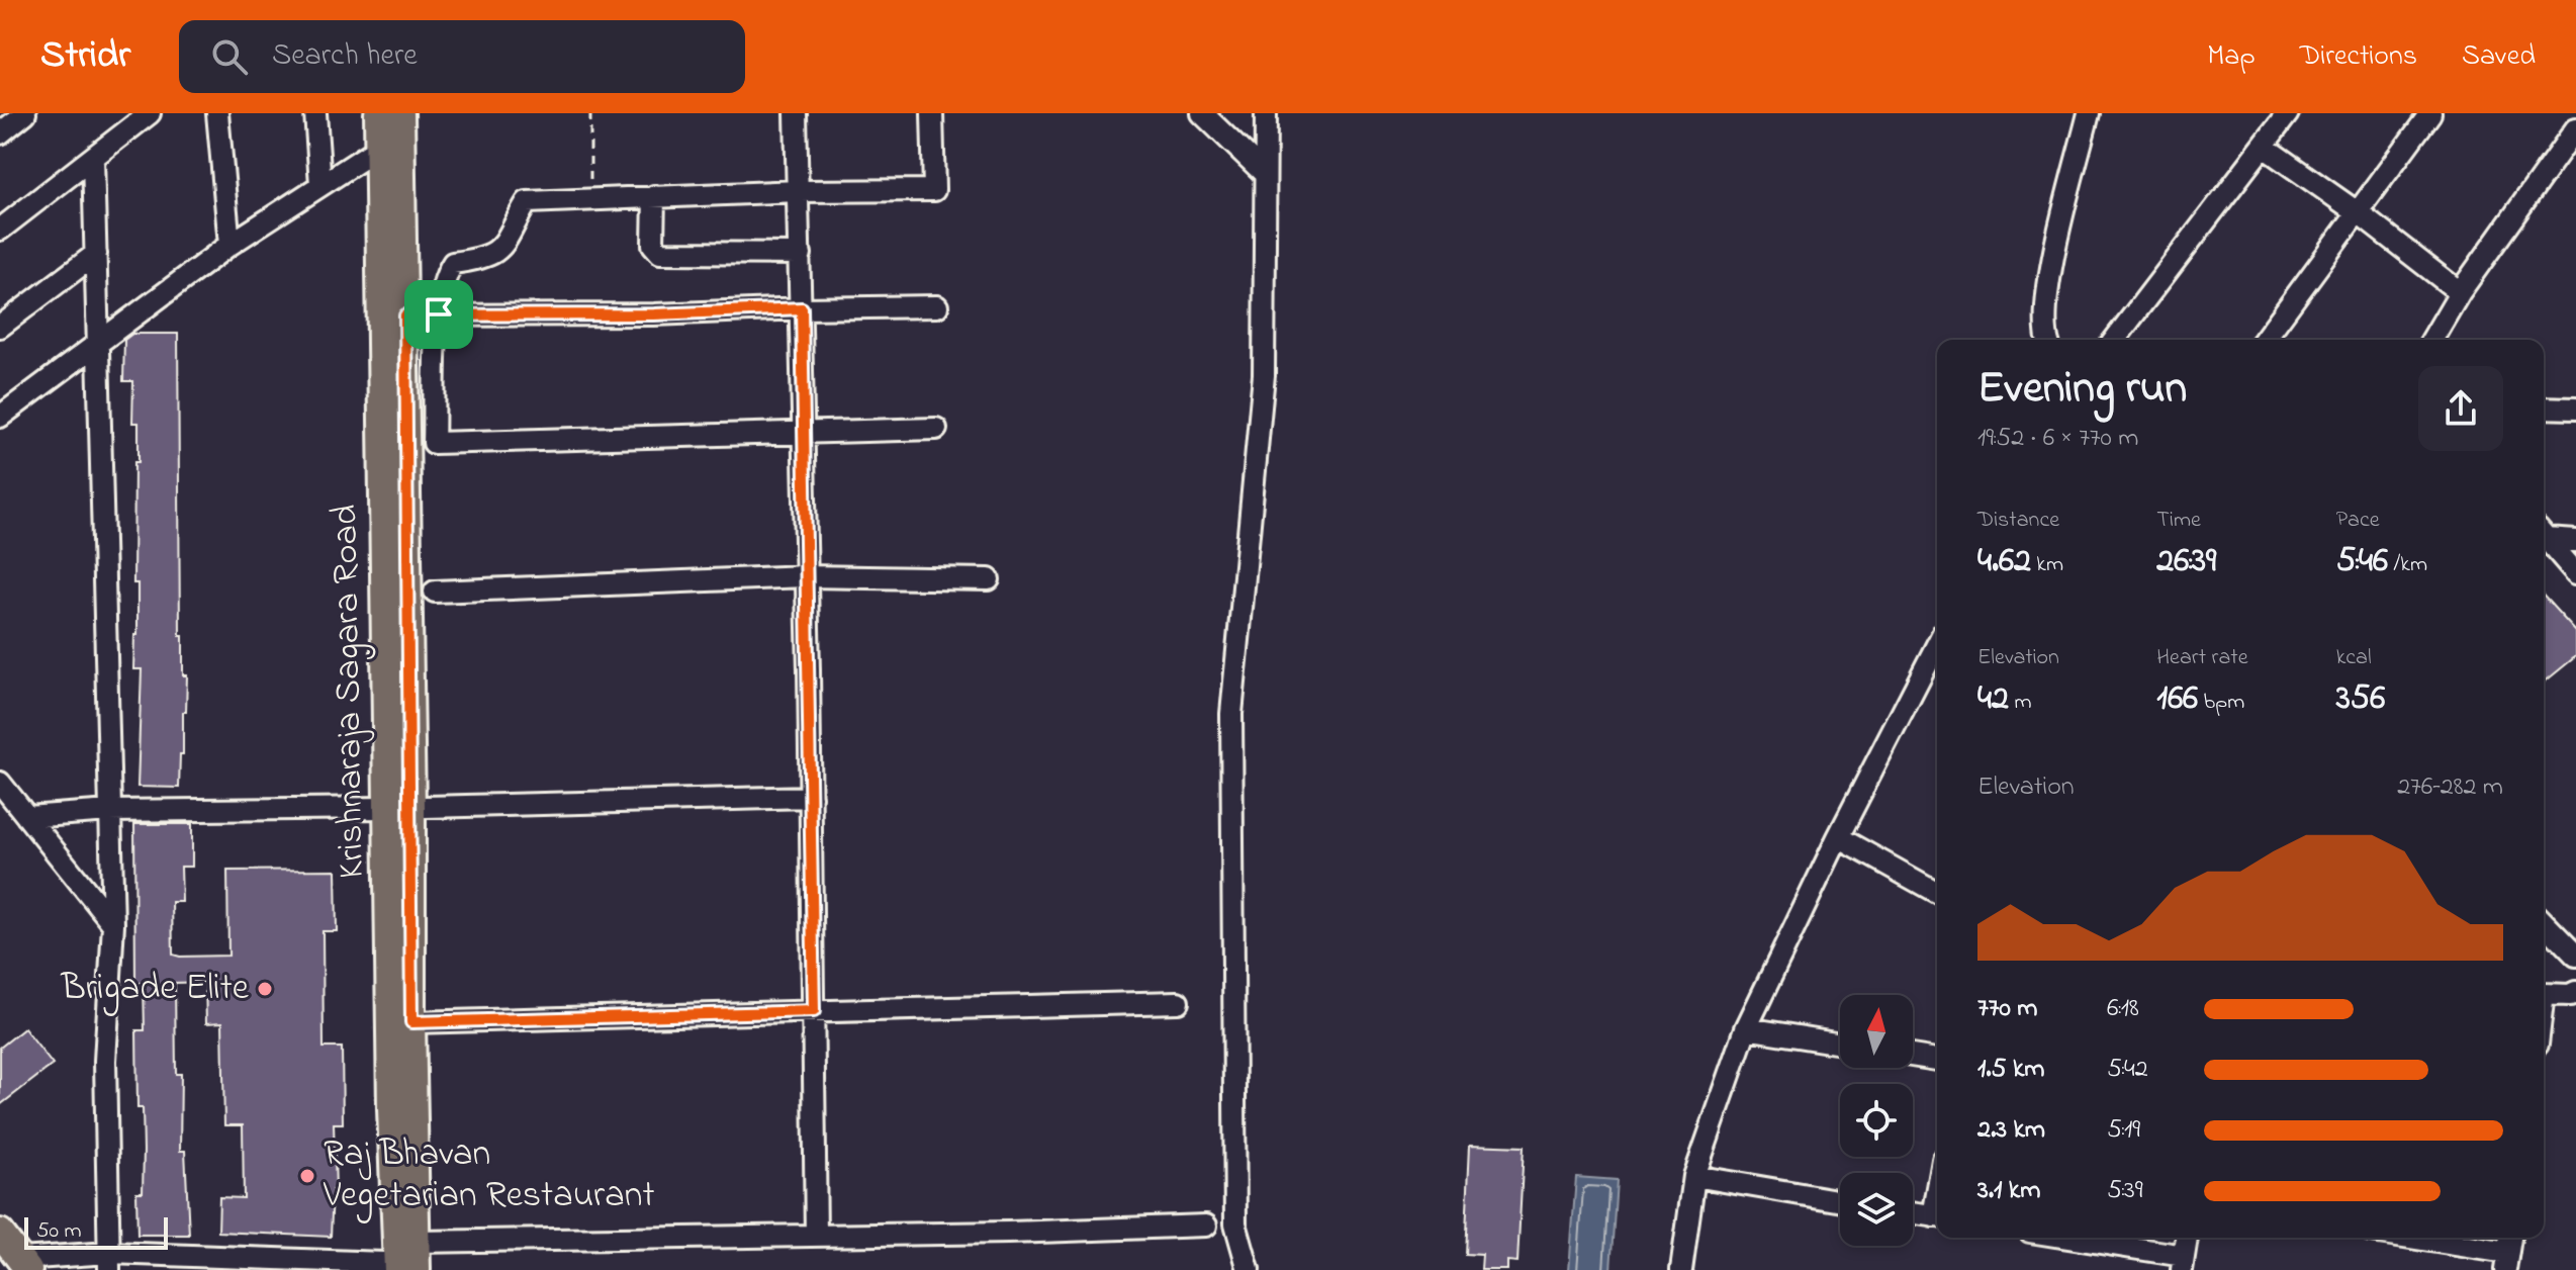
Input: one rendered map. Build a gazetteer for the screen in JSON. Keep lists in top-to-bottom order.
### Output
{
  "streets": {
    "main road": ["Krishnaraja Sagara Road"]
  },
  "places": ["Brigade Elite", "Raj Bhavan Vegetarian Restaurant"],
  "scale_bar": "50 m",
  "north": "top",
  "page": {
    "header": "Stridr",
    "search": "Search here",
    "nav": ["Map", "Directions", "Saved"],
    "heading": ["Evening run", "19:52 · 6 × 770 m"],
    "stats": [
      ["Distance", "4.62 km"],
      ["Time", "26:39"],
      ["Pace", "5:46 /km"],
      ["Elevation", "42 m"],
      ["Heart rate", "166 bpm"],
      ["kcal", "356"]
    ],
    "chart": ["Elevation", "276–282 m"],
    "list": [
      {
        "name": "770 m",
        "note": "6:18"
      },
      {
        "name": "1.5 km",
        "note": "5:42"
      },
      {
        "name": "2.3 km",
        "note": "5:19"
      },
      {
        "name": "3.1 km",
        "note": "5:39"
      }
    ],
    "scale": "50 m"
  }
}
